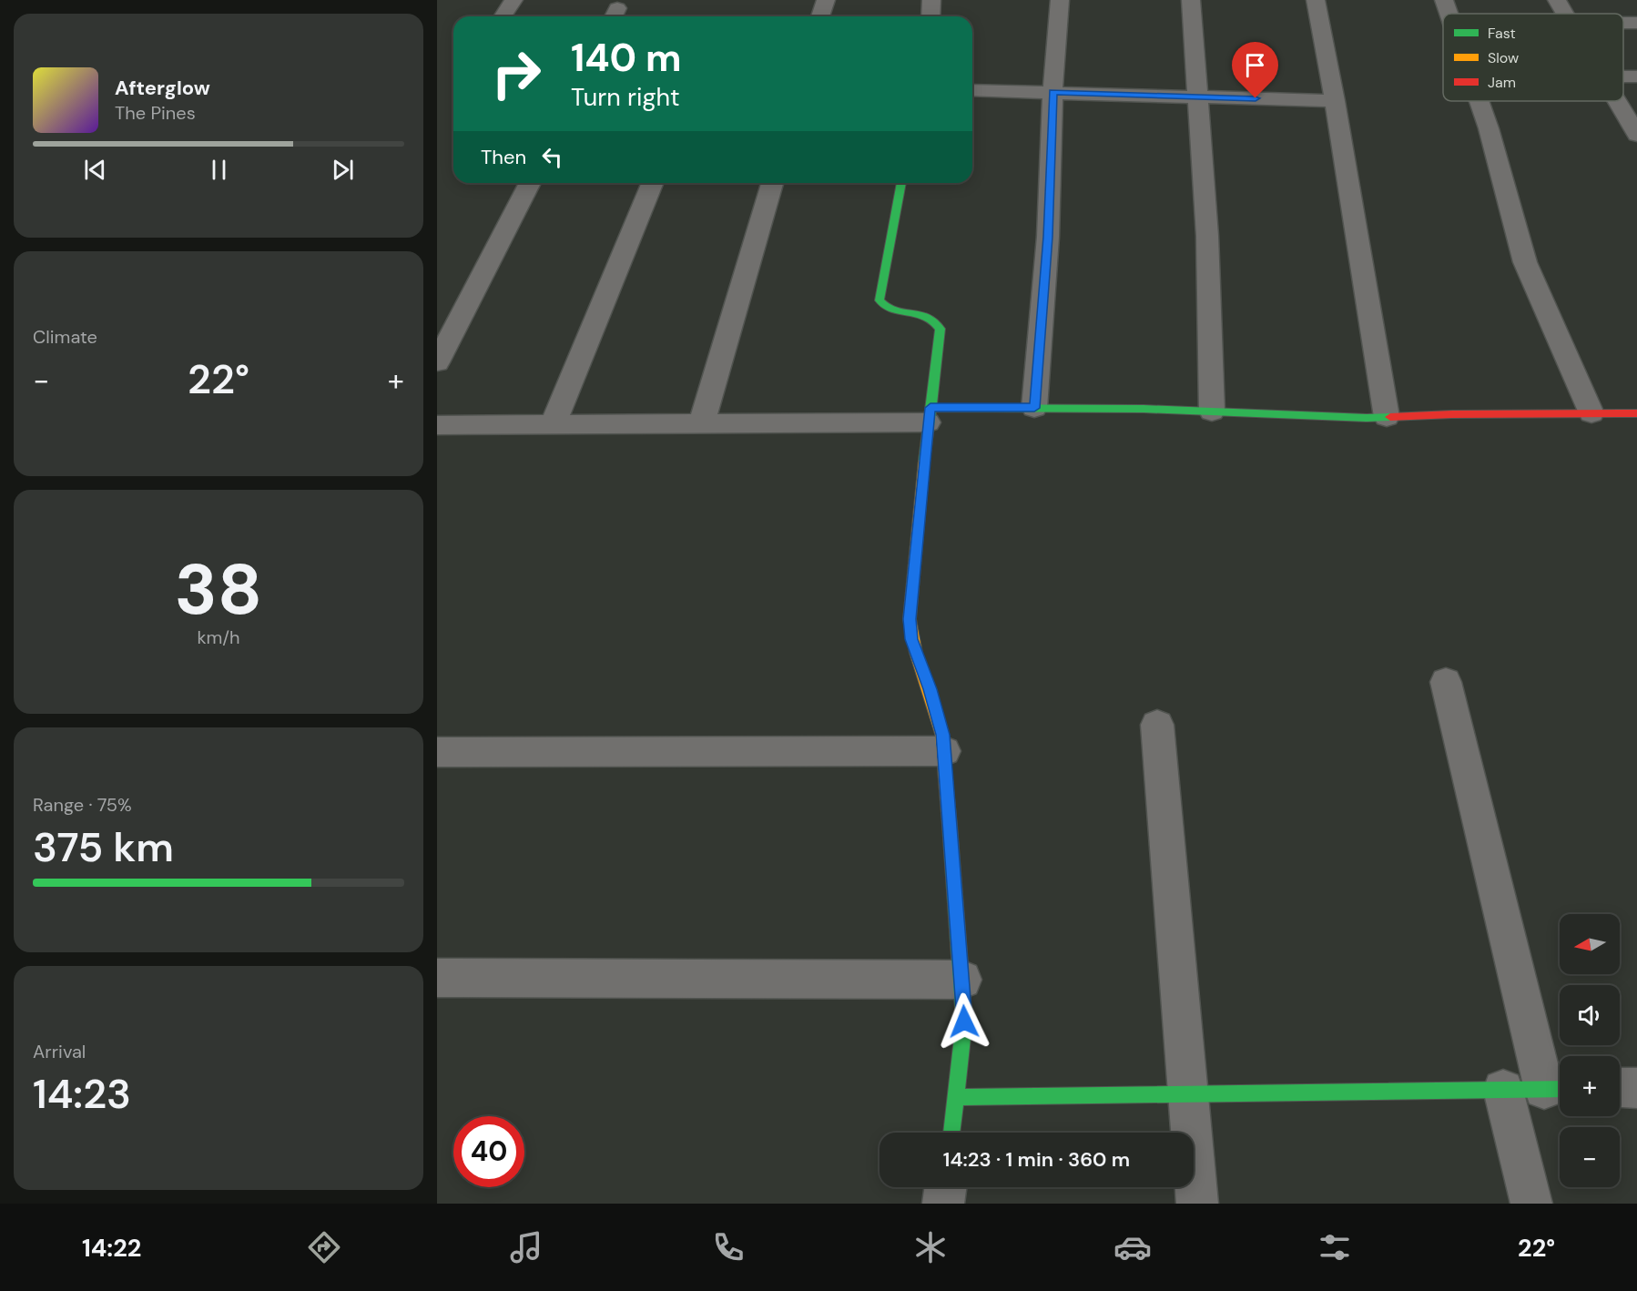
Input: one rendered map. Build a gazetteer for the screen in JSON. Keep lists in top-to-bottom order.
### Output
{
  "legend": ["Fast", "Slow", "Jam"],
  "north": "left",
  "page": {
    "turn": ["140 m", "Turn right"],
    "song": ["Afterglow", "The Pines"],
    "then": "Then",
    "tile": [
      "Climate",
      ["38", "km/h"],
      ["Range · 75%", "375 km"],
      ["Arrival", "14:23"]
    ],
    "heat": ["−", "22°", "+"],
    "map_buttons": ["+", "−"],
    "limit": "40",
    "trip": "14:23 · 1 min · 360 m",
    "tabs": ["14:22", "22°"]
  }
}
